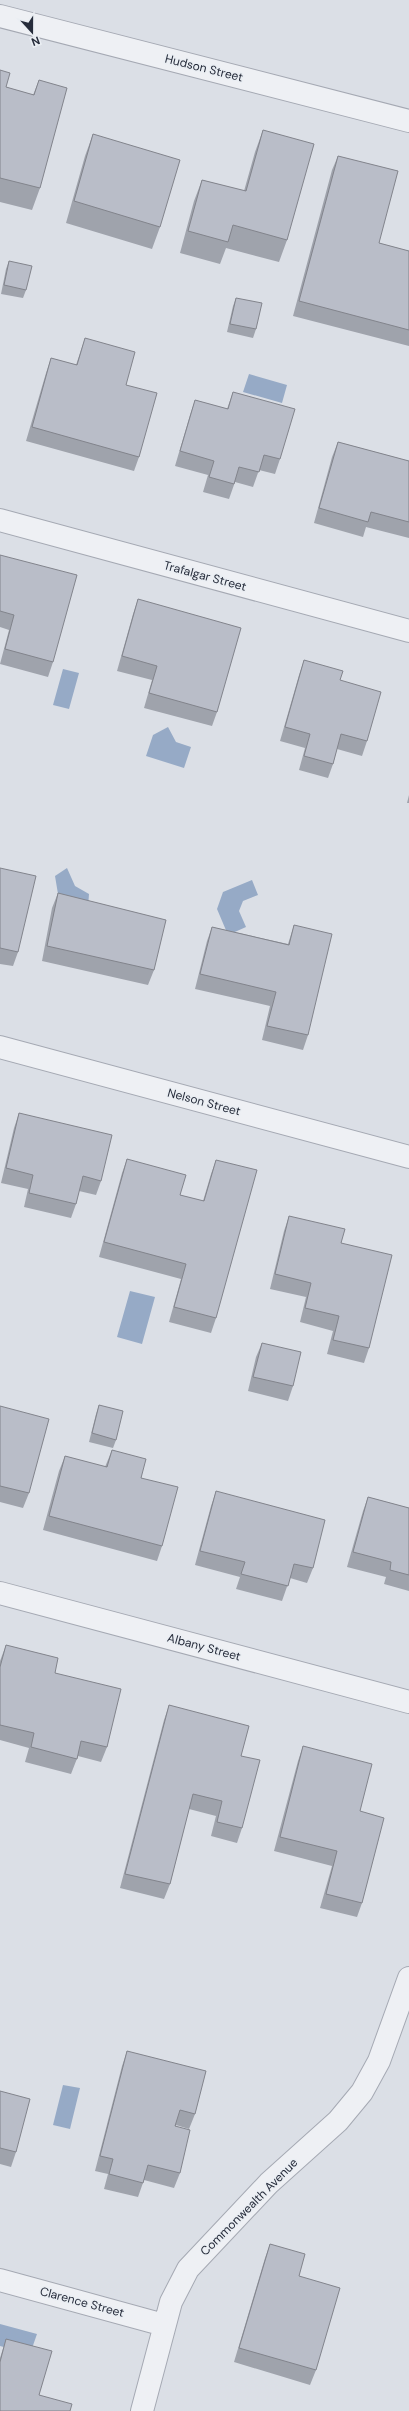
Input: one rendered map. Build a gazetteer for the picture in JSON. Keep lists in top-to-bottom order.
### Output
{
  "streets": {
    "street": [
      "Hudson Street",
      "Trafalgar Street",
      "Nelson Street",
      "Albany Street",
      "Commonwealth Avenue",
      "Clarence Street"
    ]
  },
  "crossings": [
    ["Commonwealth Avenue", "Clarence Street"]
  ],
  "north": "bottom"
}
